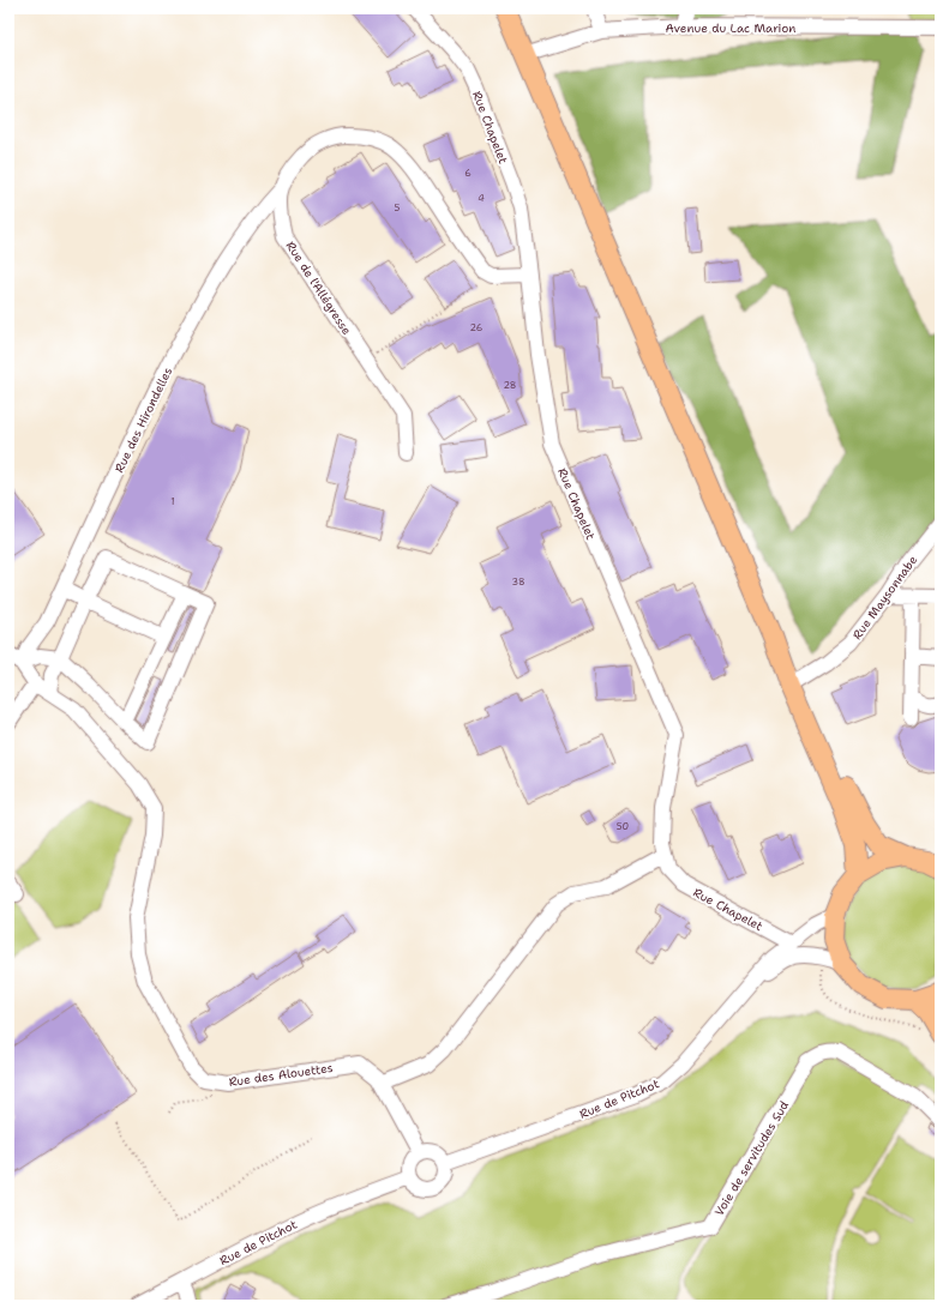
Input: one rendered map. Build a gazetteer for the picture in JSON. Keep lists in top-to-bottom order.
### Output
{
  "streets": {
    "street": [
      "Avenue du Lac Marion",
      "Rue Chapelet",
      "Rue de l'Allégresse",
      "Rue des Hirondelles",
      "Rue Maysonnabe",
      "Rue des Alouettes",
      "Rue de Pitchot",
      "Voie de servitudes Sud"
    ]
  },
  "crossings": [
    ["Rue de l'Allégresse", "Rue des Hirondelles"],
    ["Rue des Hirondelles", "Rue des Alouettes"]
  ],
  "house_numbers": [
    "6",
    "4",
    "5",
    "26",
    "28",
    "1",
    "38",
    "50"
  ]
}
